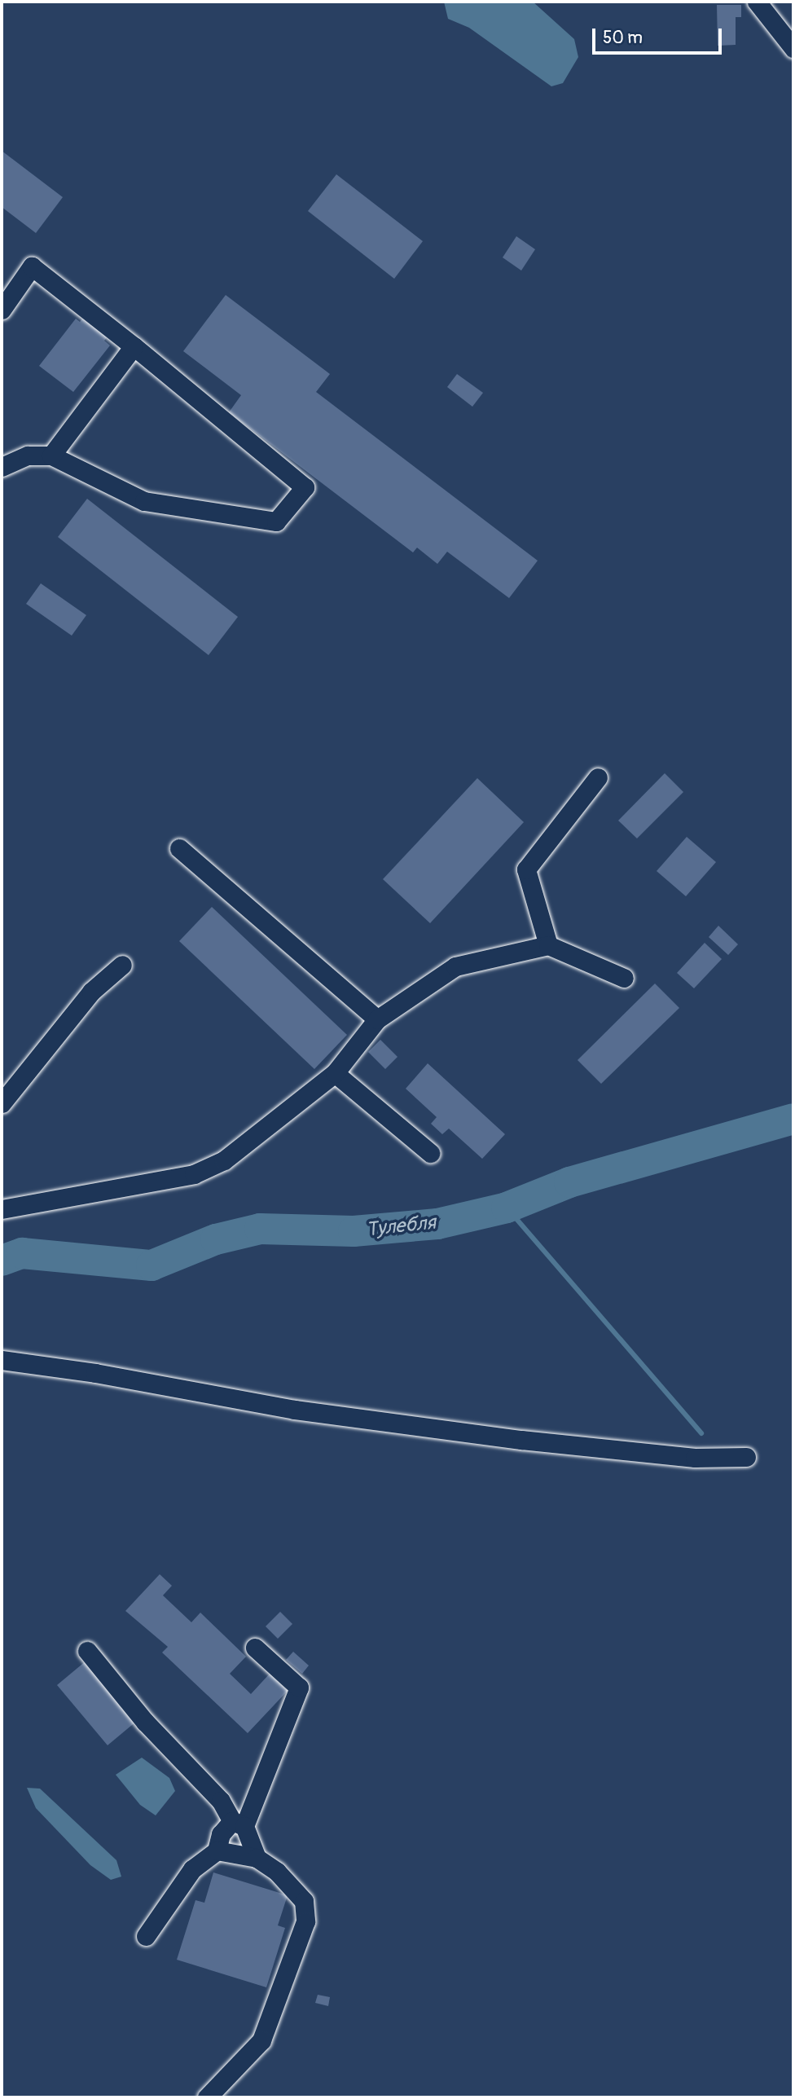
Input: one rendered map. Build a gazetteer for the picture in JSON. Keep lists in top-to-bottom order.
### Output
{
  "water": ["Тулебля"],
  "scale_bar": "50 m"
}
